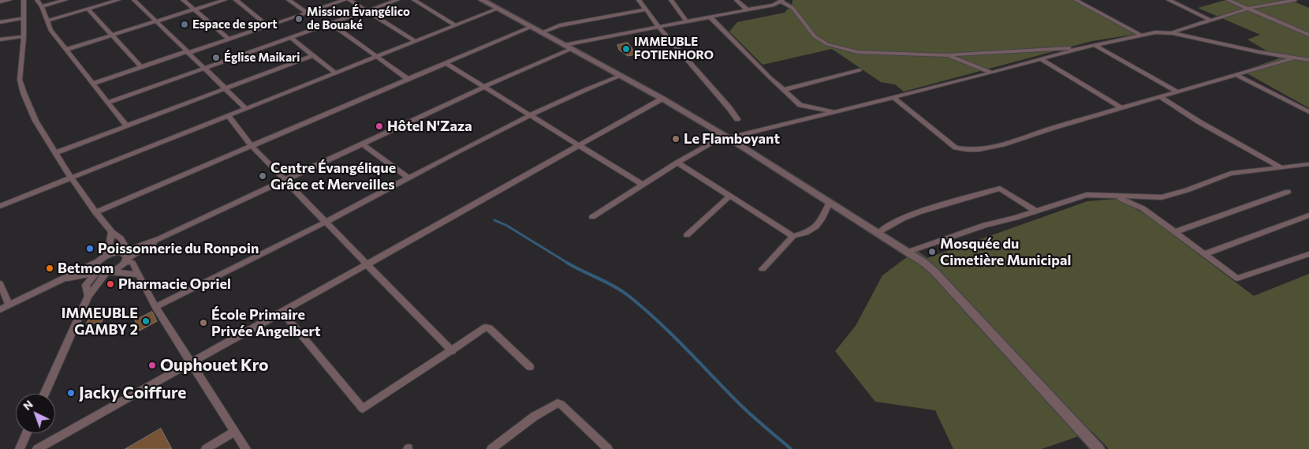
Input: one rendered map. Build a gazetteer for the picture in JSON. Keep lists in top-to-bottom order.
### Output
{
  "places": [
    "Mission Évangélico de Bouaké",
    "Espace de sport",
    "IMMEUBLE FOTIENHORO",
    "Église Maikari",
    "Hôtel N'Zaza",
    "Le Flamboyant",
    "Centre Évangélique Grâce et Merveilles",
    "Poissonnerie du Ronpoin",
    "Mosquée du Cimetière Municipal",
    "Betmom",
    "Pharmacie Opriel",
    "IMMEUBLE GAMBY 2",
    "École Primaire Privée Angelbert",
    "Ouphouet Kro",
    "Jacky Coiffure"
  ],
  "north": "top left"
}
